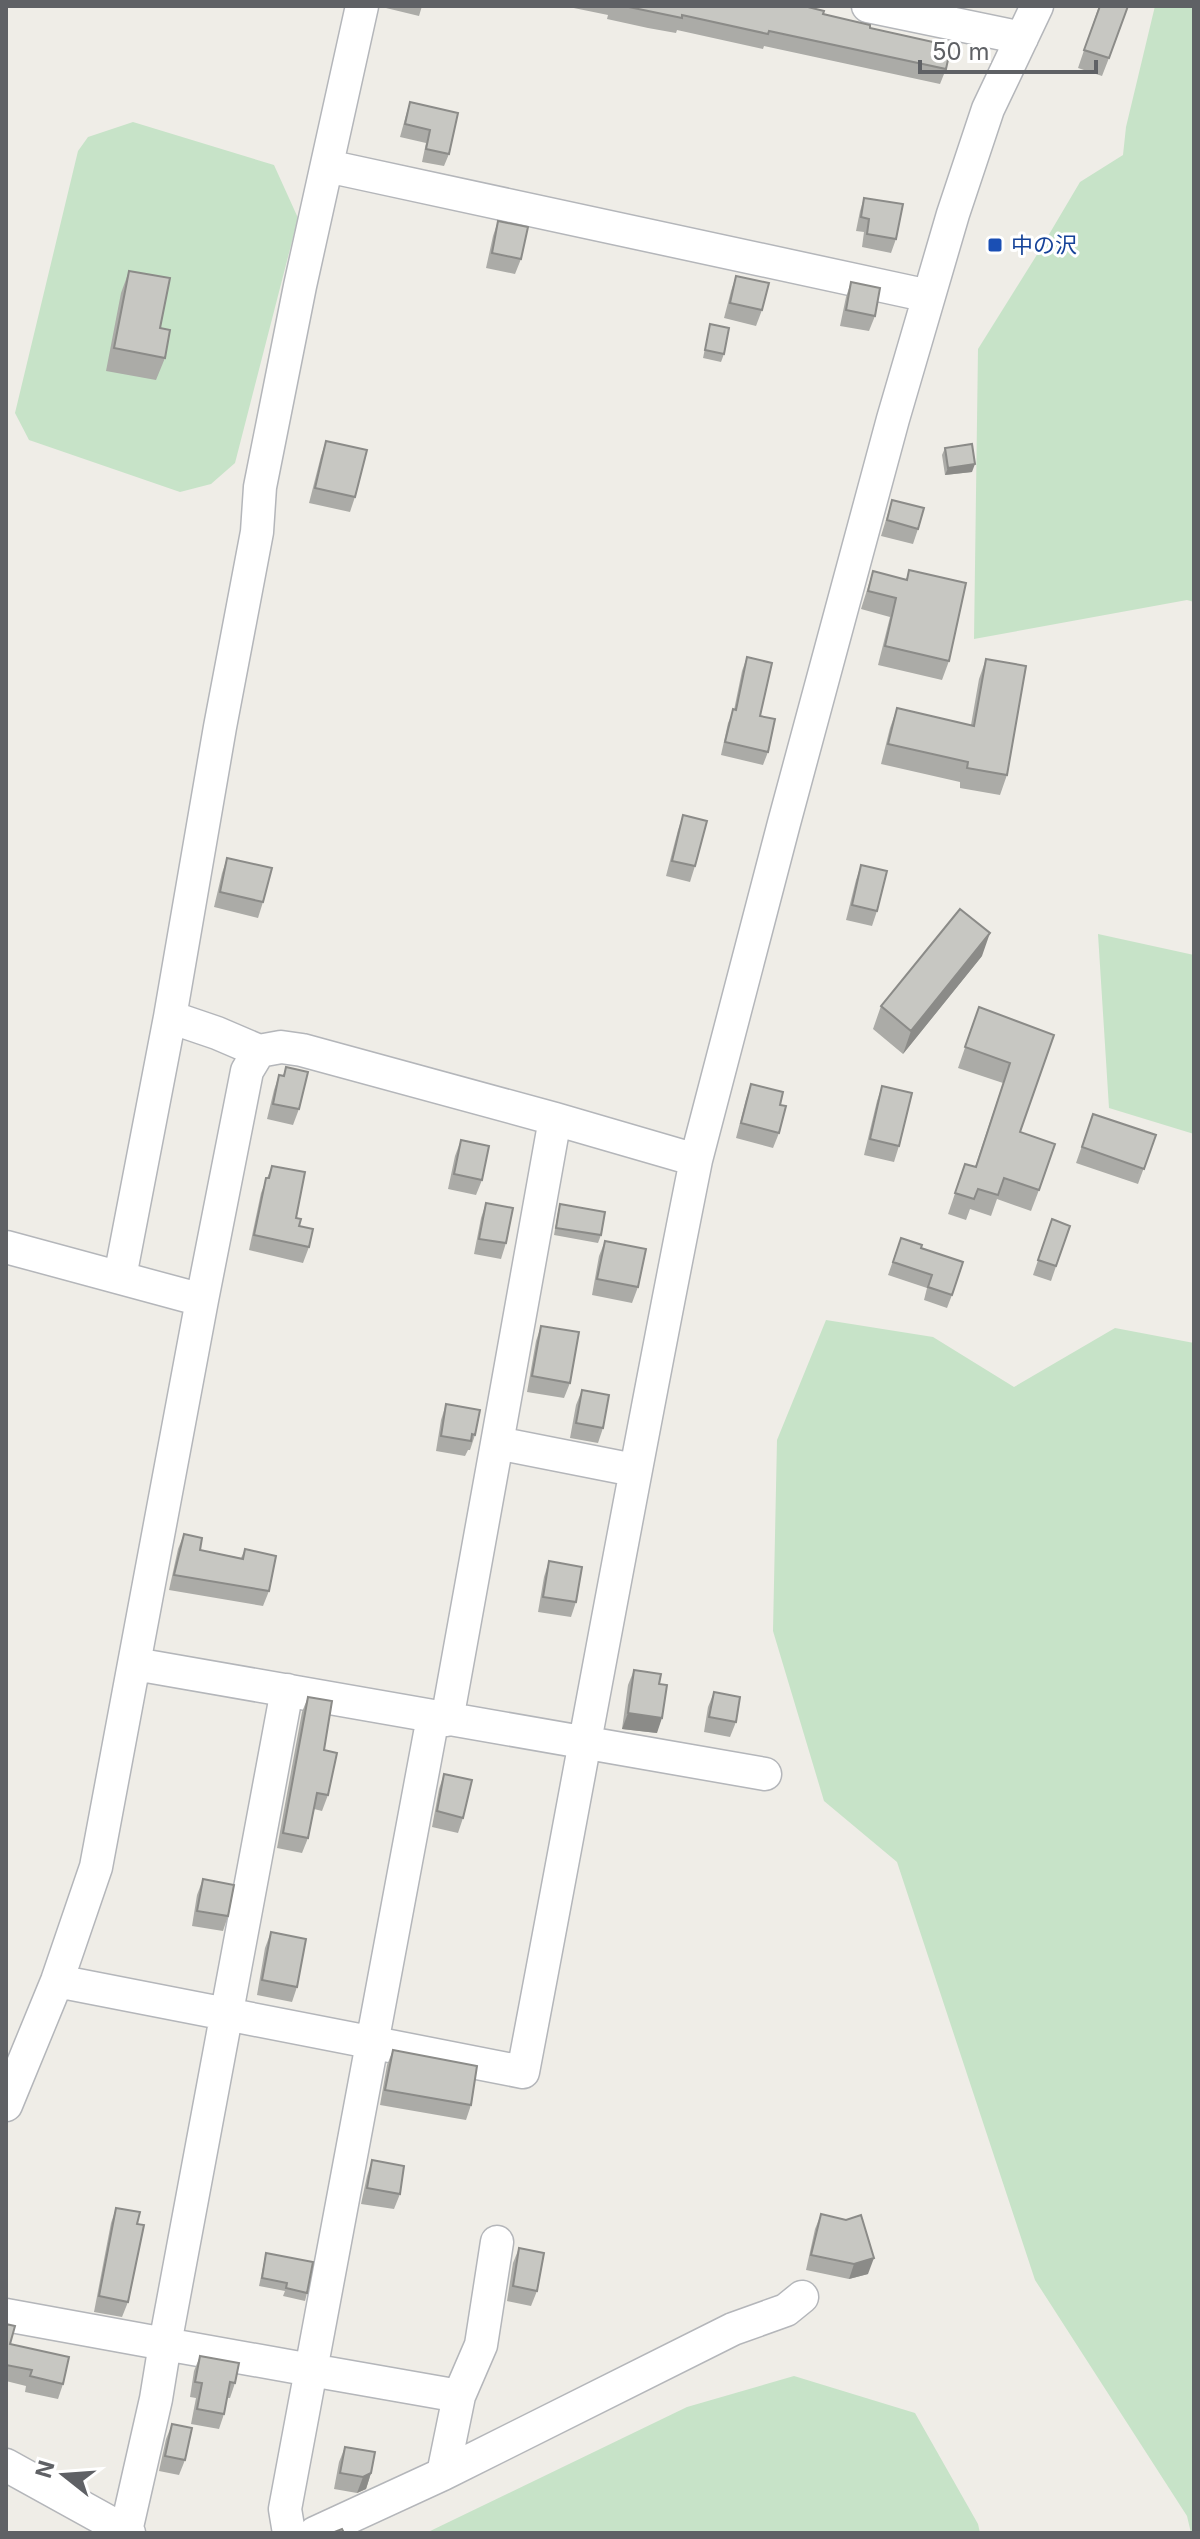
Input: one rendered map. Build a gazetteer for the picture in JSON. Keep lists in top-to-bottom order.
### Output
{
  "places": {
    "transit": ["中の沢"]
  },
  "scale_bar": "50 m",
  "north": "left"
}
